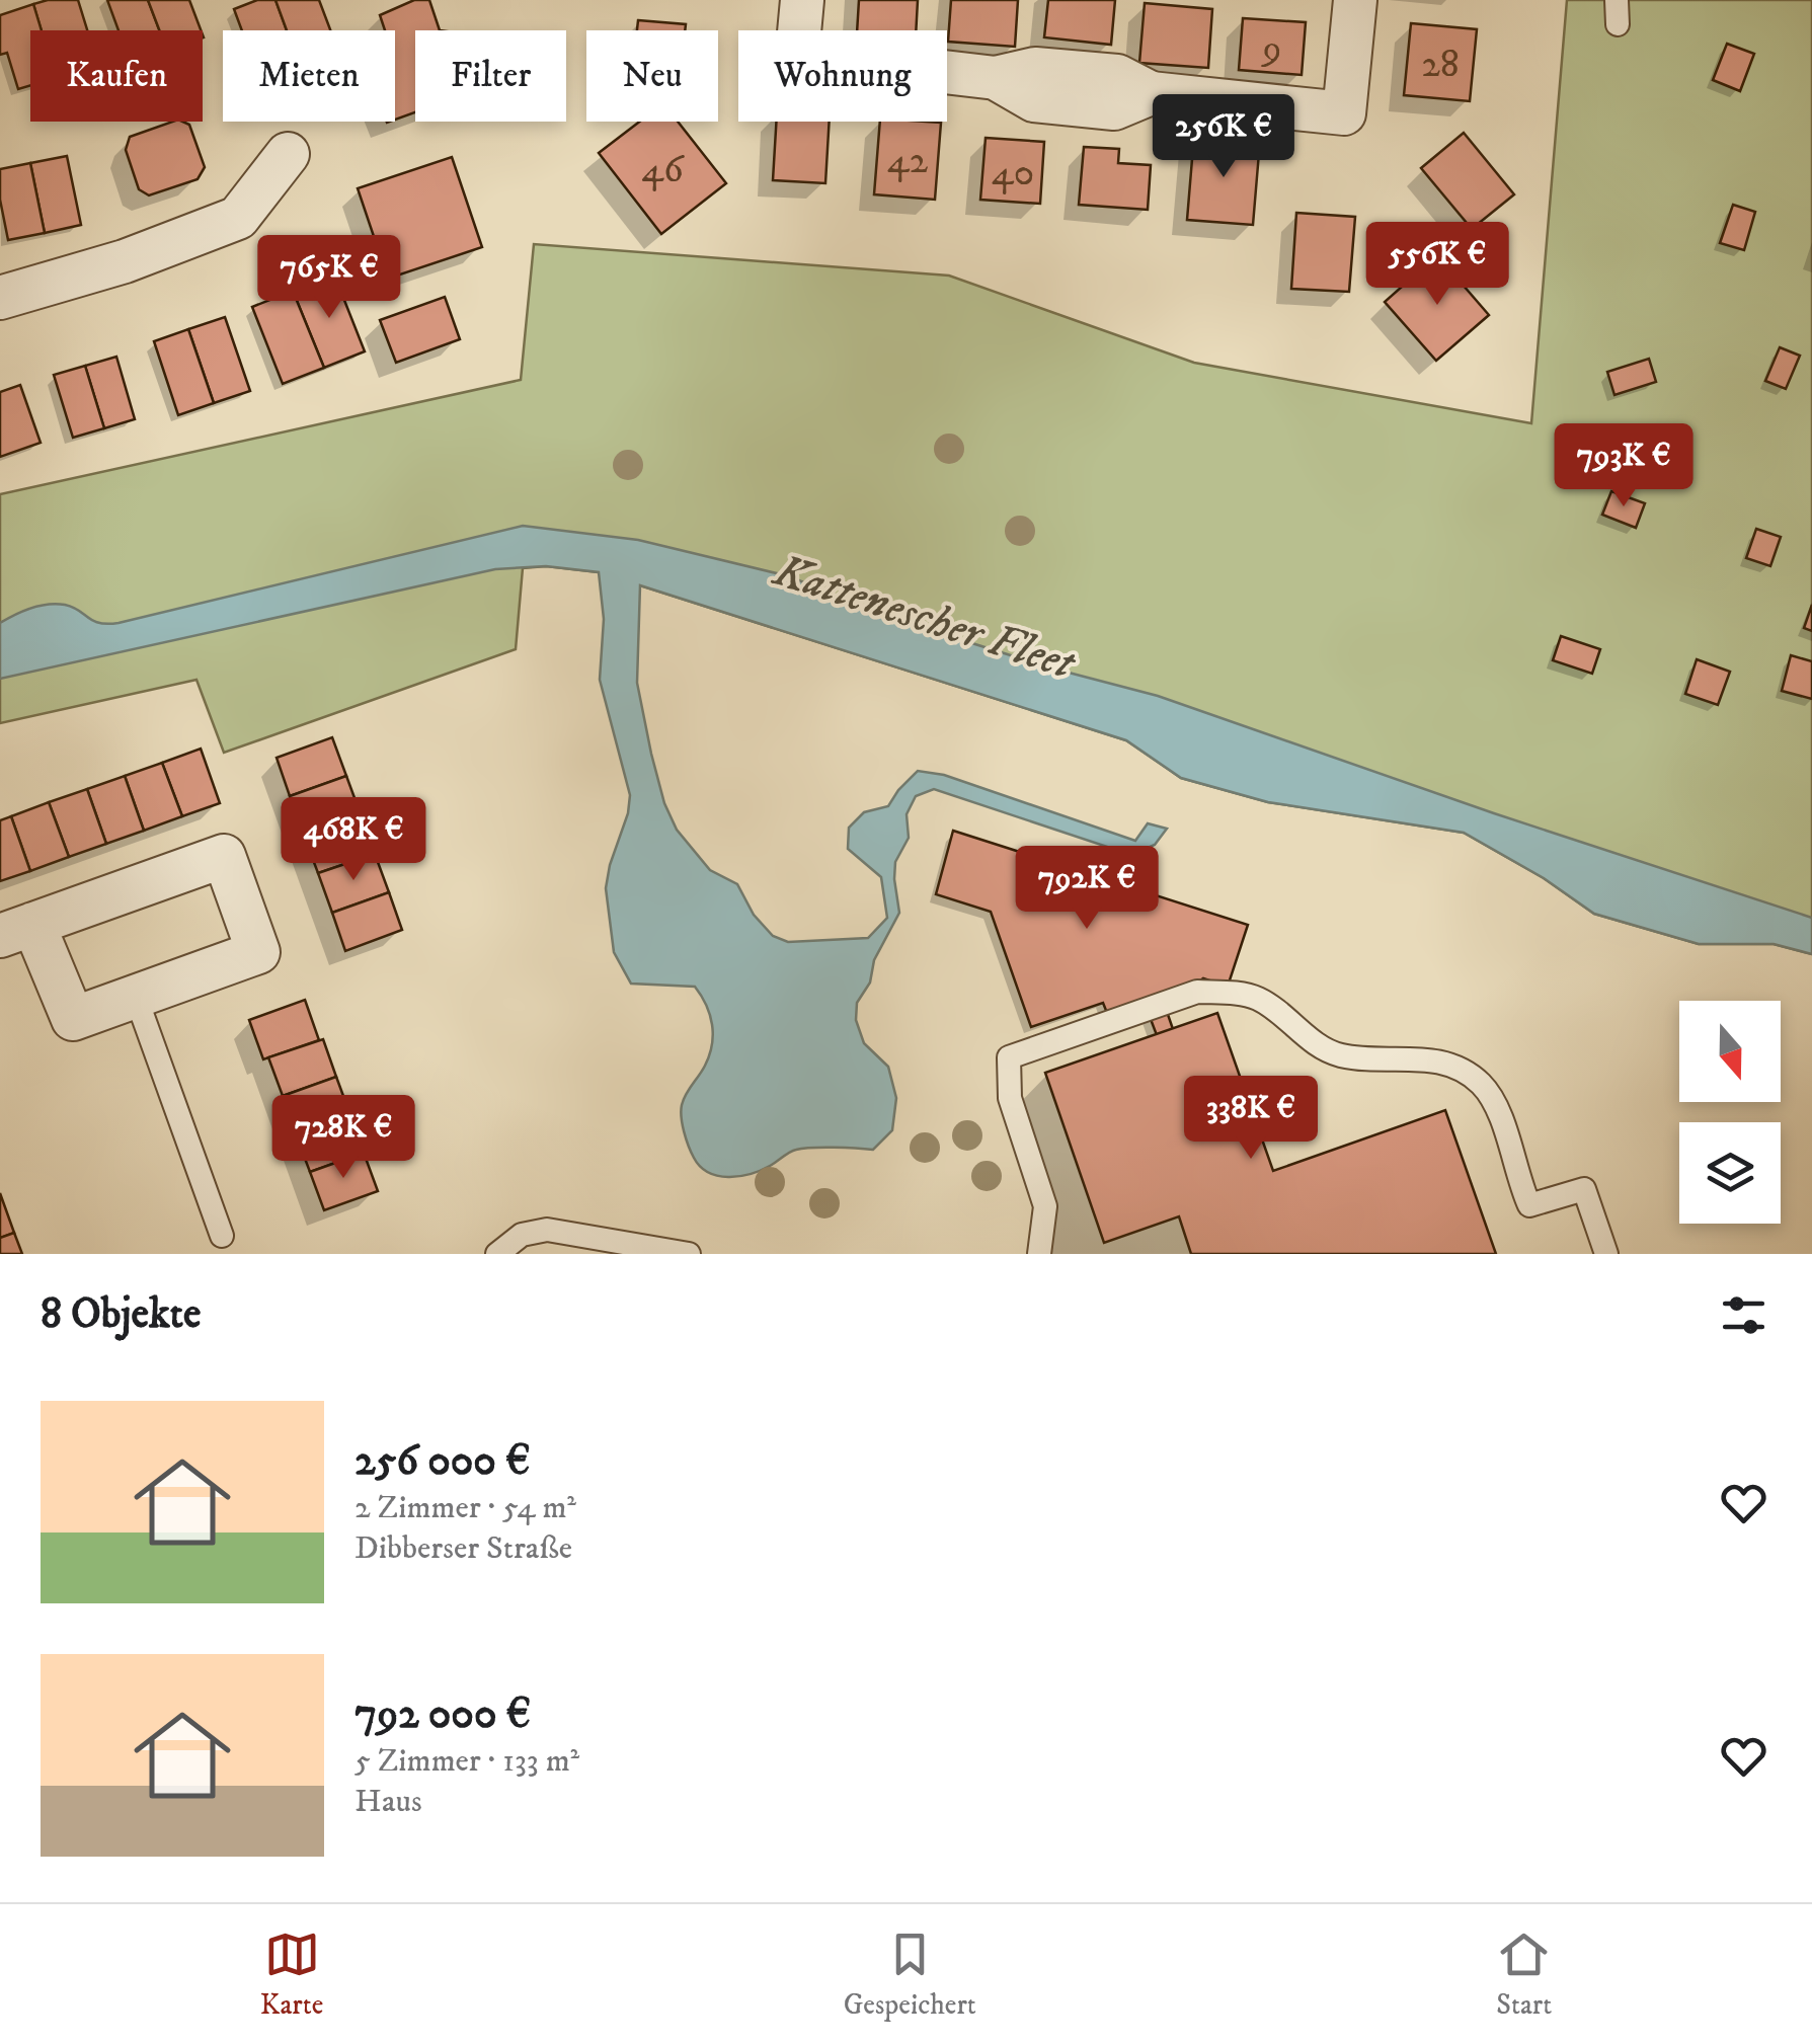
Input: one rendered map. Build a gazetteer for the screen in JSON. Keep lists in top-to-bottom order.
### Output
{
  "water": ["Kattenescher Fleet"],
  "house_numbers": [
    "9",
    "28",
    "42",
    "46",
    "40"
  ],
  "north": "bottom",
  "page": {
    "chip": [
      "Kaufen",
      "Mieten",
      "Filter",
      "Neu",
      "Wohnung"
    ],
    "price": [
      "256K €",
      "556K €",
      "765K €",
      "793K €",
      "468K €",
      "792K €",
      "338K €",
      "728K €"
    ],
    "heading": "8 Objekte",
    "list": [
      {
        "name": "256 000 €",
        "note": "2 Zimmer · 54 m² · Dibberser Straße"
      },
      {
        "name": "792 000 €",
        "note": "5 Zimmer · 133 m² · Haus"
      }
    ],
    "tabs": ["Karte", "Gespeichert", "Start"]
  }
}
